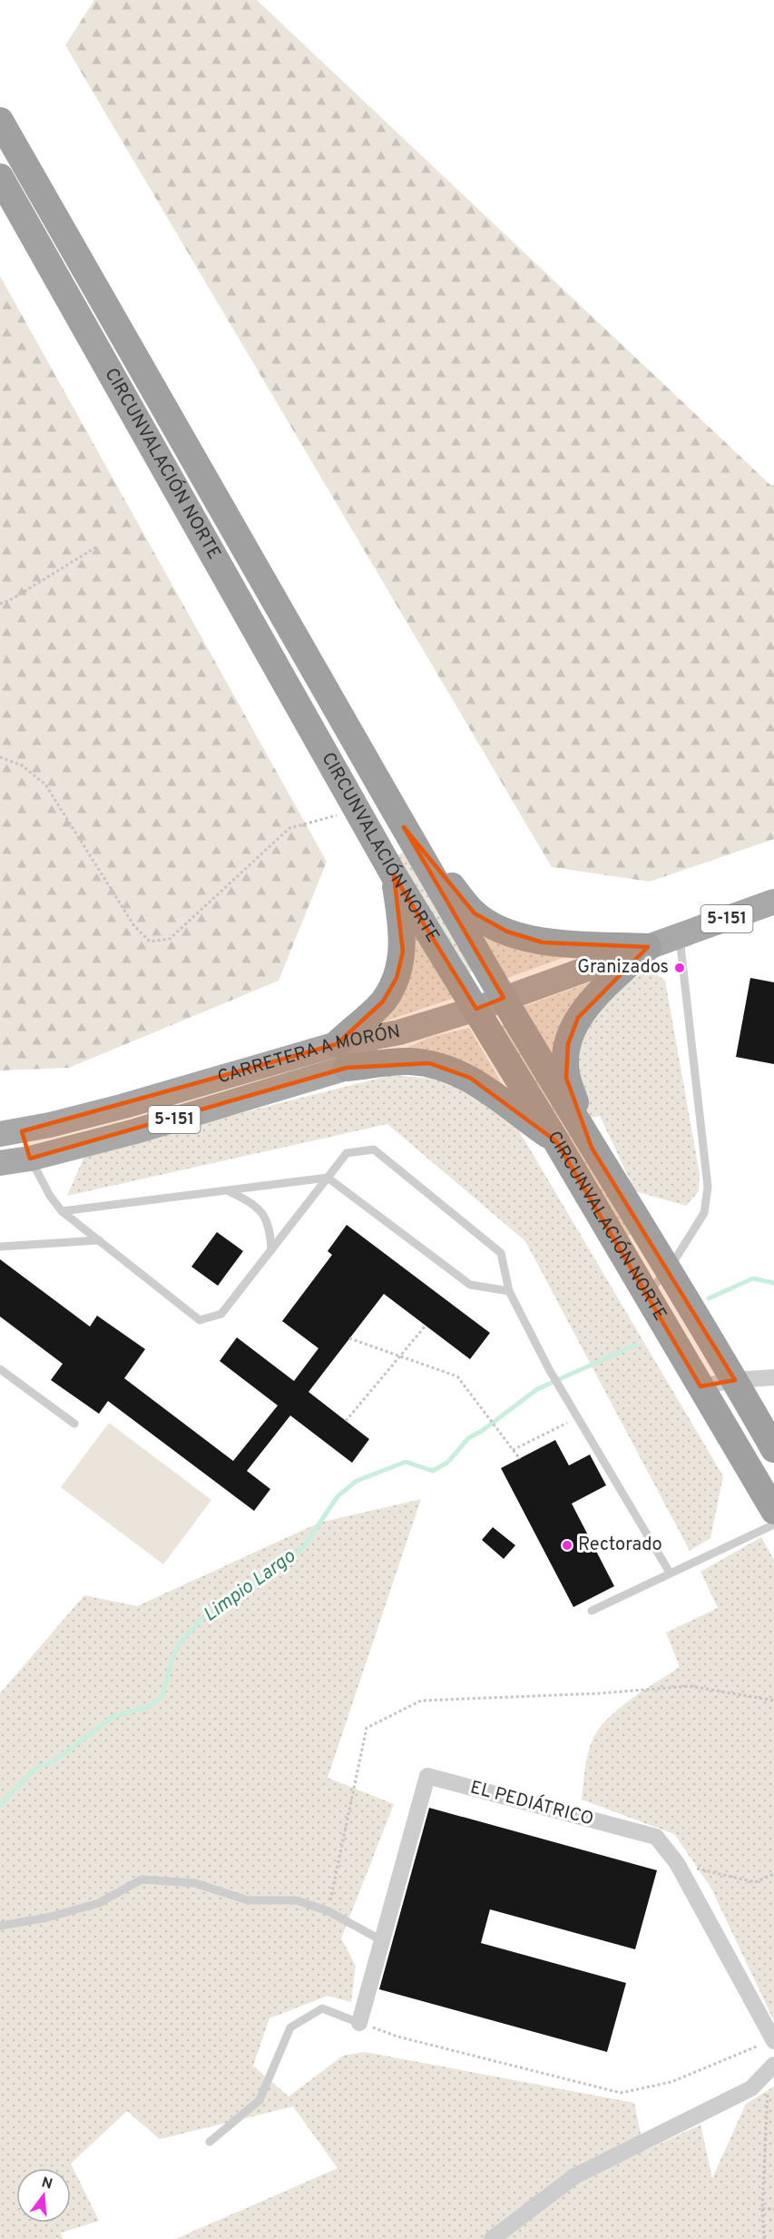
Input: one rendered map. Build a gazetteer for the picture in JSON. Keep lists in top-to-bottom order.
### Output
{
  "streets": {
    "highway": ["CIRCUNVALACIÓN NORTE"],
    "main road": ["5-151", "CARRETERA A MORÓN"],
    "street": ["EL PEDIÁTRICO"]
  },
  "crossings": [
    ["CIRCUNVALACIÓN NORTE", "5-151"],
    ["CIRCUNVALACIÓN NORTE", "CARRETERA A MORÓN"],
    ["5-151", "CARRETERA A MORÓN"]
  ],
  "water": ["Limpio Largo"],
  "places": ["Granizados", "Rectorado"],
  "north": "top"
}
